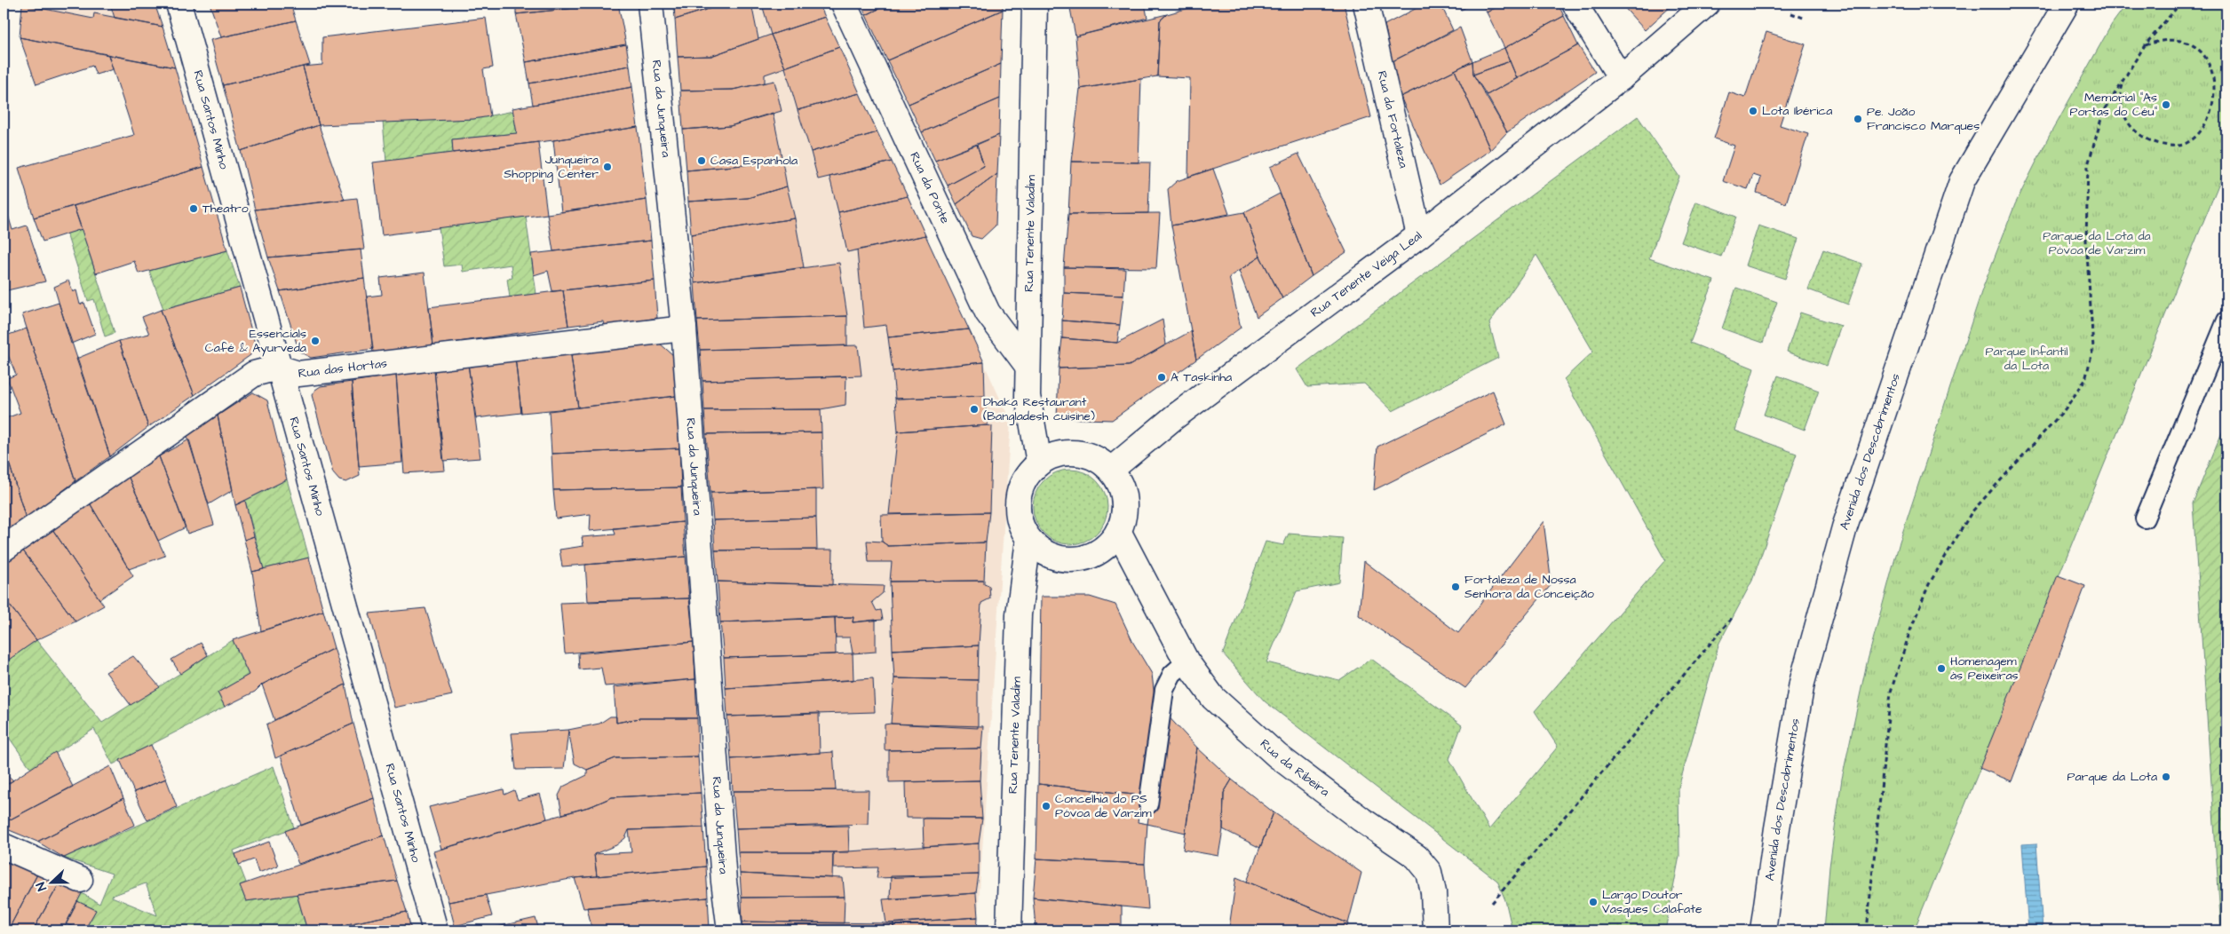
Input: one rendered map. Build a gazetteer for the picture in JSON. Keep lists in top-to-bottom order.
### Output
{
  "streets": {
    "street": [
      "Rua da Junqueira",
      "Rua da Fortaleza",
      "Rua Santos Minho",
      "Rua da Ponte",
      "Rua Tenente Valadim",
      "Rua Tenente Veiga Leal",
      "Rua das Hortas",
      "Avenida dos Descobrimentos",
      "Rua da Ribeira"
    ]
  },
  "crossings": [
    ["Rua da Junqueira", "Rua das Hortas"],
    ["Rua da Fortaleza", "Rua Tenente Veiga Leal"],
    ["Rua Santos Minho", "Rua das Hortas"],
    ["Rua da Ponte", "Rua Tenente Valadim"],
    ["Rua Tenente Valadim", "Rua Tenente Veiga Leal"],
    ["Rua Tenente Valadim", "Rua da Ribeira"],
    ["Rua Tenente Veiga Leal", "Rua da Ribeira"]
  ],
  "parks": ["Parque da Lota da Póvoa de Varzim", "Parque Infantil da Lota"],
  "places": [
    "Memorial \"As Portas do Céu\"",
    "Lota Ibérica",
    "Pe. João Francisco Marques",
    "Casa Espanhola",
    "Junqueira Shopping Center",
    "Theatro",
    "Essencials Café & Ayurveda",
    "A Taskinha",
    "Dhaka Restaurant (Bangladesh cuisine)",
    "Fortaleza de Nossa Senhora da Conceição",
    "Homenagem às Peixeiras",
    "Parque da Lota",
    "Concelhia do PS Póvoa de Varzim",
    "Largo Doutor Vasques Calafate"
  ],
  "north": "left"
}
